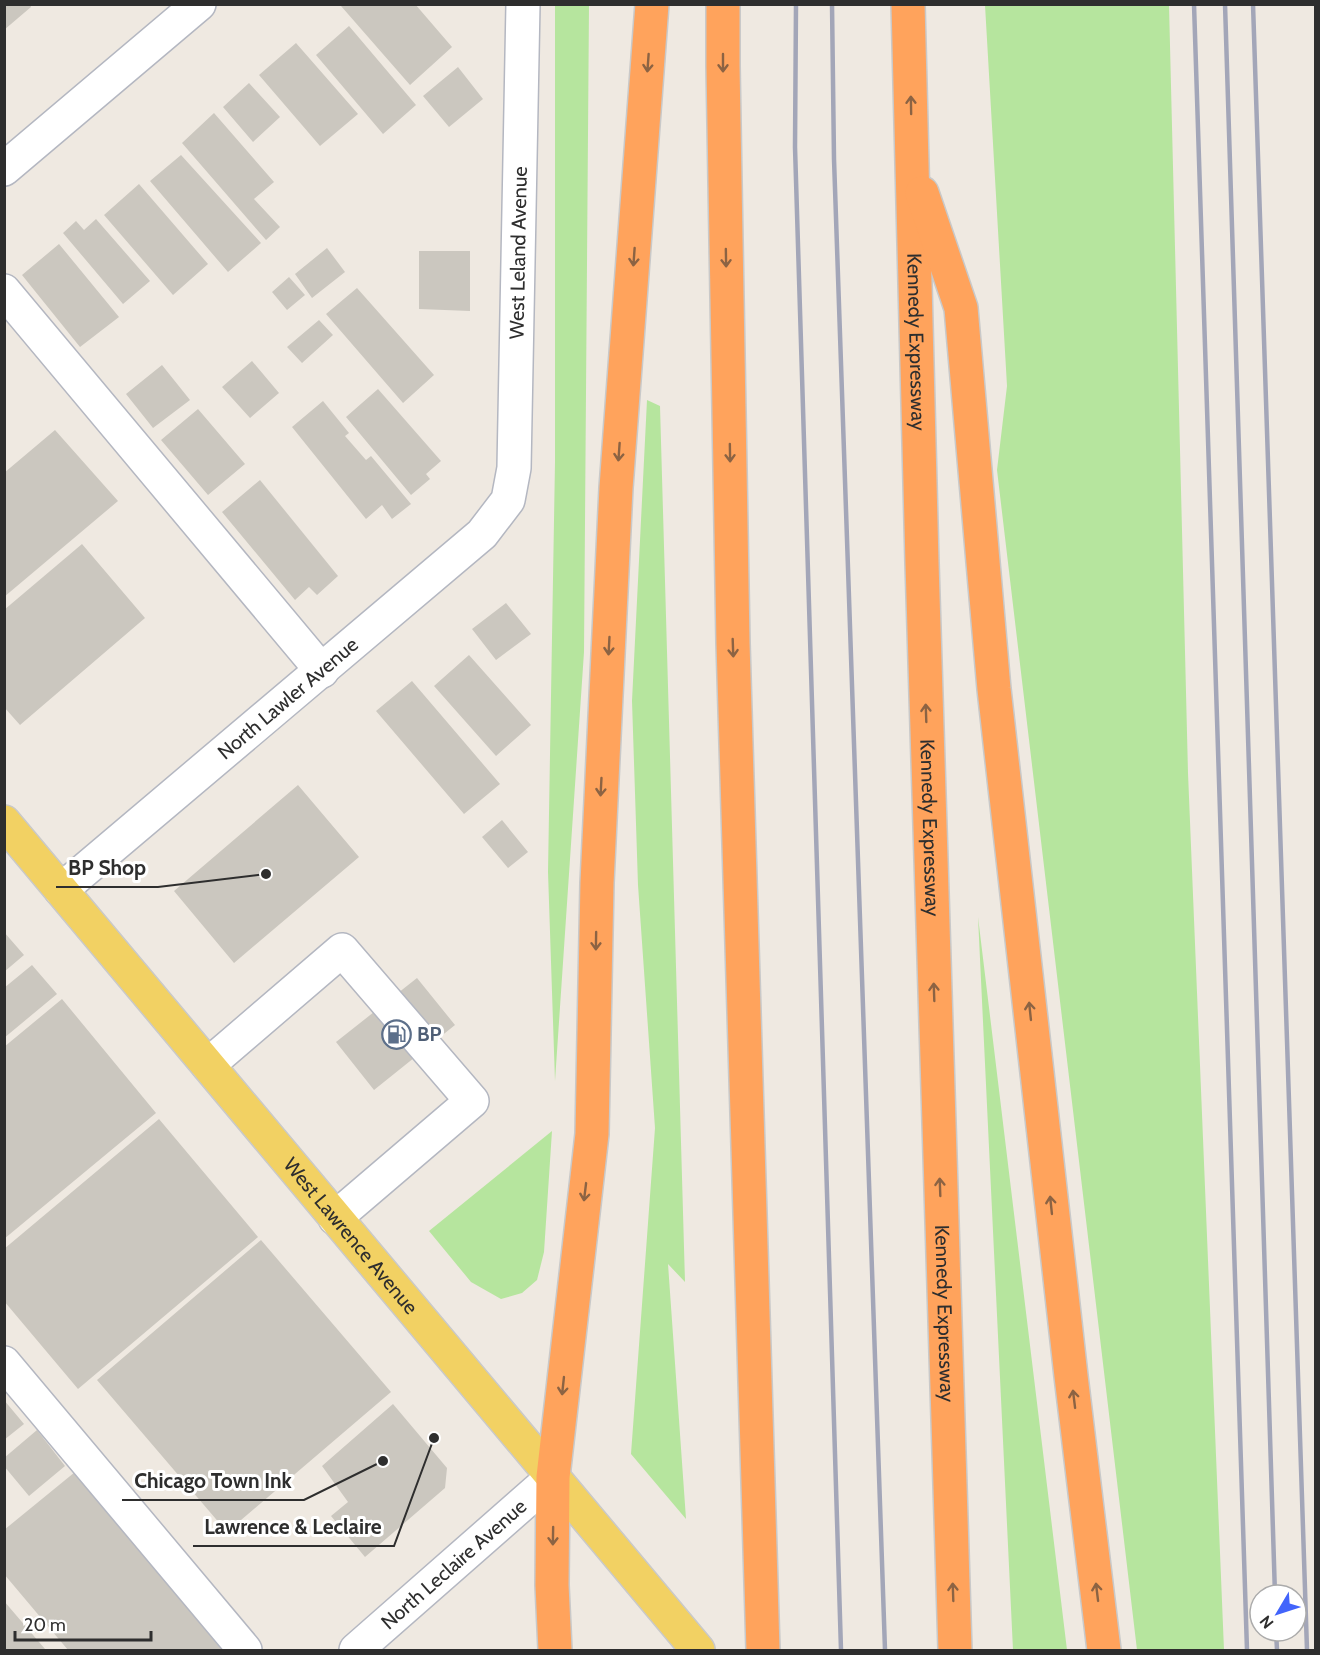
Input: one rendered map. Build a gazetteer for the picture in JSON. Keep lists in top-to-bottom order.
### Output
{
  "streets": {
    "highway": ["Kennedy Expressway"],
    "main road": ["West Lawrence Avenue"],
    "street": ["West Leland Avenue", "North Lawler Avenue", "North Leclaire Avenue"]
  },
  "crossings": [
    ["West Leland Avenue", "North Lawler Avenue"],
    ["North Lawler Avenue", "West Lawrence Avenue"],
    ["West Lawrence Avenue", "North Leclaire Avenue"]
  ],
  "places": {
    "other": ["BP Shop", "Lawrence & Leclaire", "Chicago Town Ink"],
    "fuel station": ["BP"]
  },
  "scale_bar": "20 m",
  "north": "bottom left"
}
